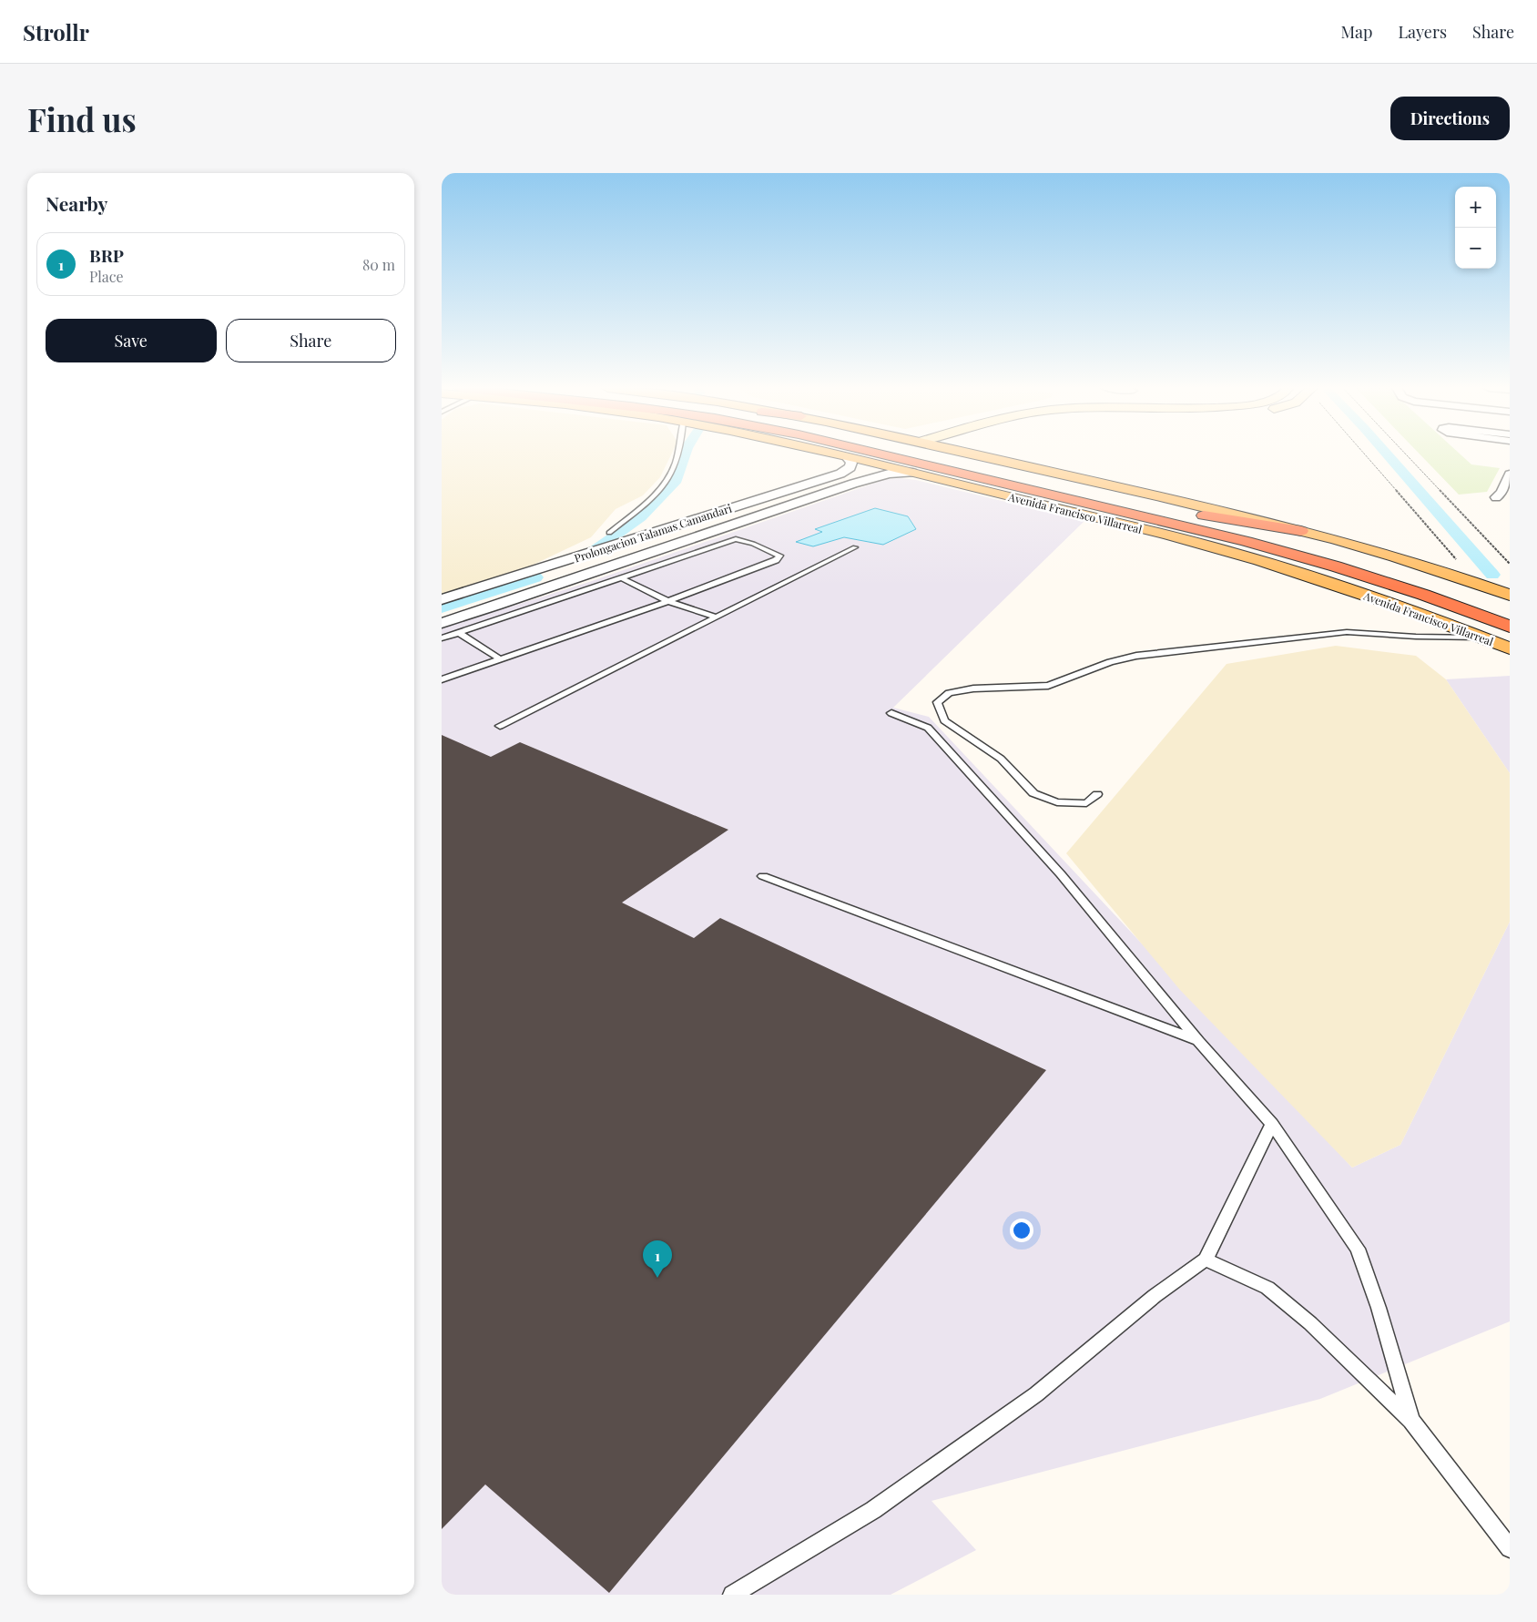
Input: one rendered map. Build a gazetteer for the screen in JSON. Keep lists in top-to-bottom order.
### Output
{
  "streets": {
    "highway": ["Avenida Francisco Villarreal"],
    "street": ["Prolongacion Talamas Camandari"]
  },
  "page": {
    "header": "Strollr",
    "nav": ["Map", "Layers", "Share"],
    "buttons": [
      "Directions",
      ["Save", "Share"]
    ],
    "title": "Find us",
    "heading": "Nearby",
    "map_buttons": ["+", "−"],
    "list": [
      {
        "mark": "1",
        "name": "BRP",
        "note": "Place",
        "value": "80 m"
      }
    ],
    "pins": "1"
  }
}
